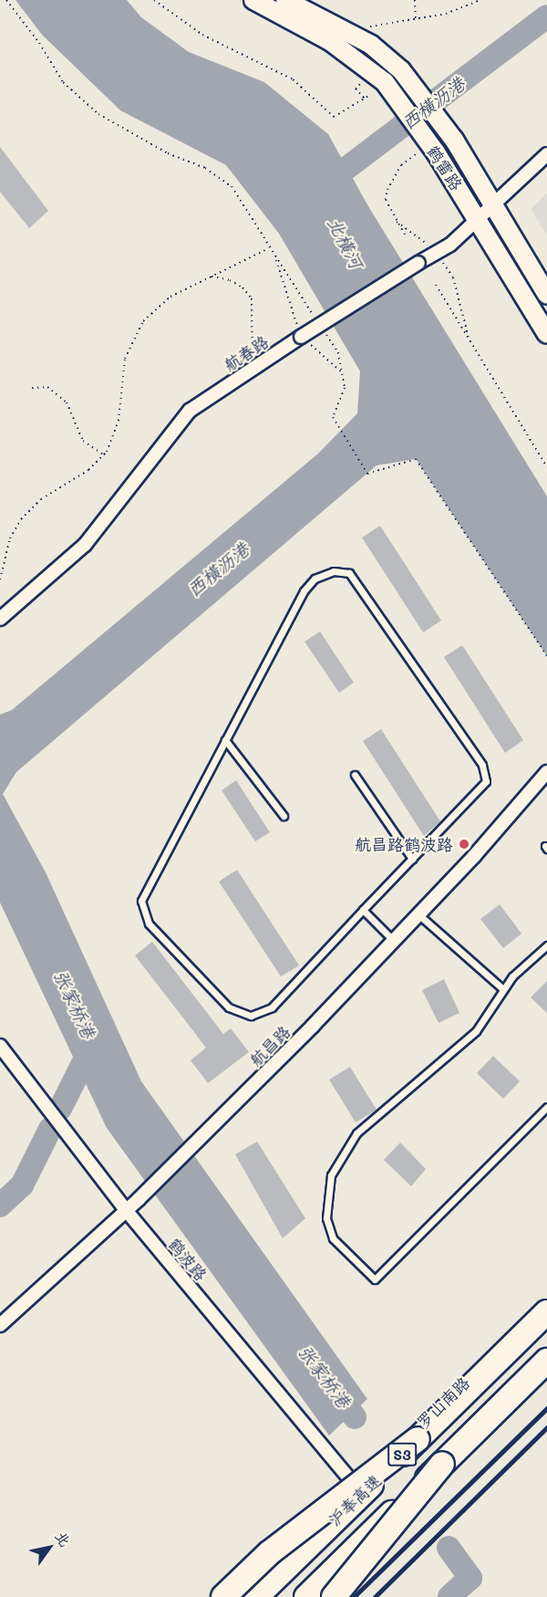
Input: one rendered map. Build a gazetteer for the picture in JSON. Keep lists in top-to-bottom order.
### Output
{
  "streets": {
    "highway": ["S3", "沪奉高速"],
    "street": [
      "鹤雷路",
      "航春路",
      "航昌路",
      "鹤波路",
      "罗山南路"
    ]
  },
  "crossings": [
    ["鹤雷路", "航春路"],
    ["航昌路", "鹤波路"],
    ["鹤波路", "罗山南路"]
  ],
  "water": ["西横沥港", "北横河", "张家桥港"],
  "places": ["航昌路鹤波路"],
  "north": "top right"
}
